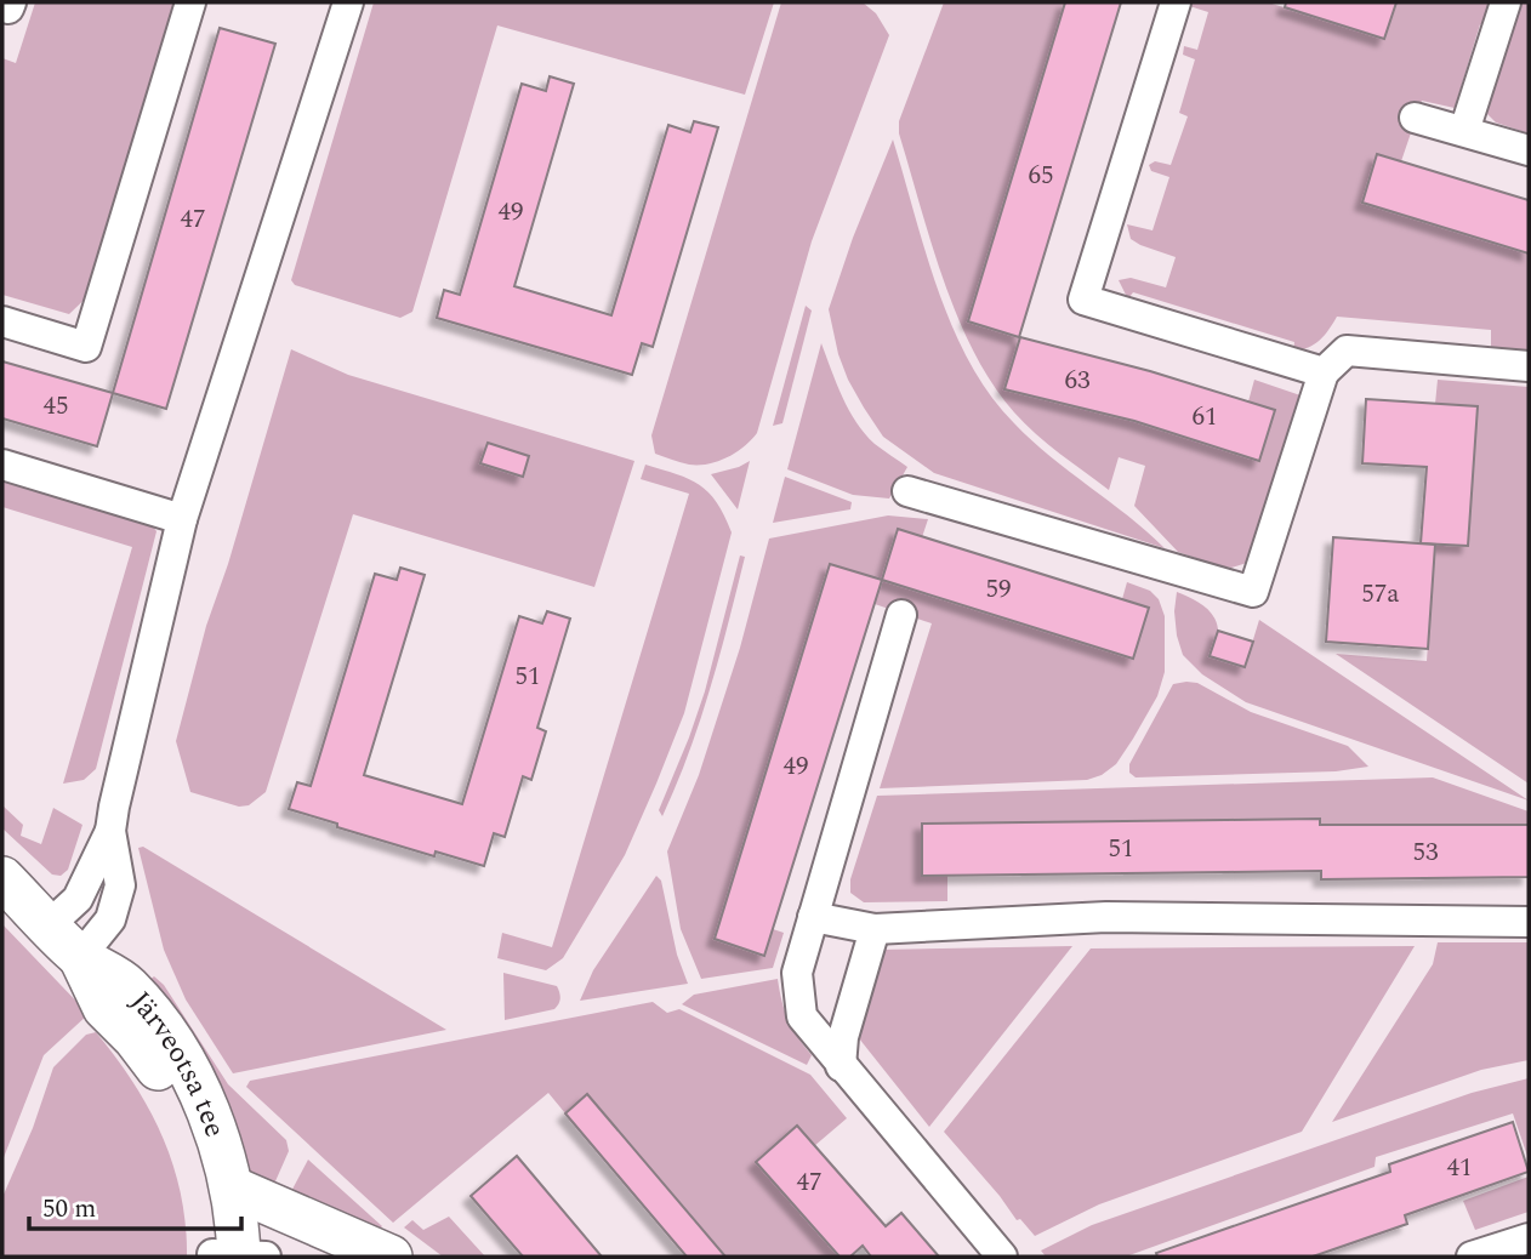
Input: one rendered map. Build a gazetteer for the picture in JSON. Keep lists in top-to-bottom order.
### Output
{
  "streets": {
    "main road": ["Järveotsa tee"]
  },
  "house_numbers": [
    "65",
    "49",
    "47",
    "63",
    "45",
    "61",
    "59",
    "57a",
    "51",
    "49",
    "51",
    "53",
    "41",
    "47"
  ],
  "scale_bar": "50 m"
}
